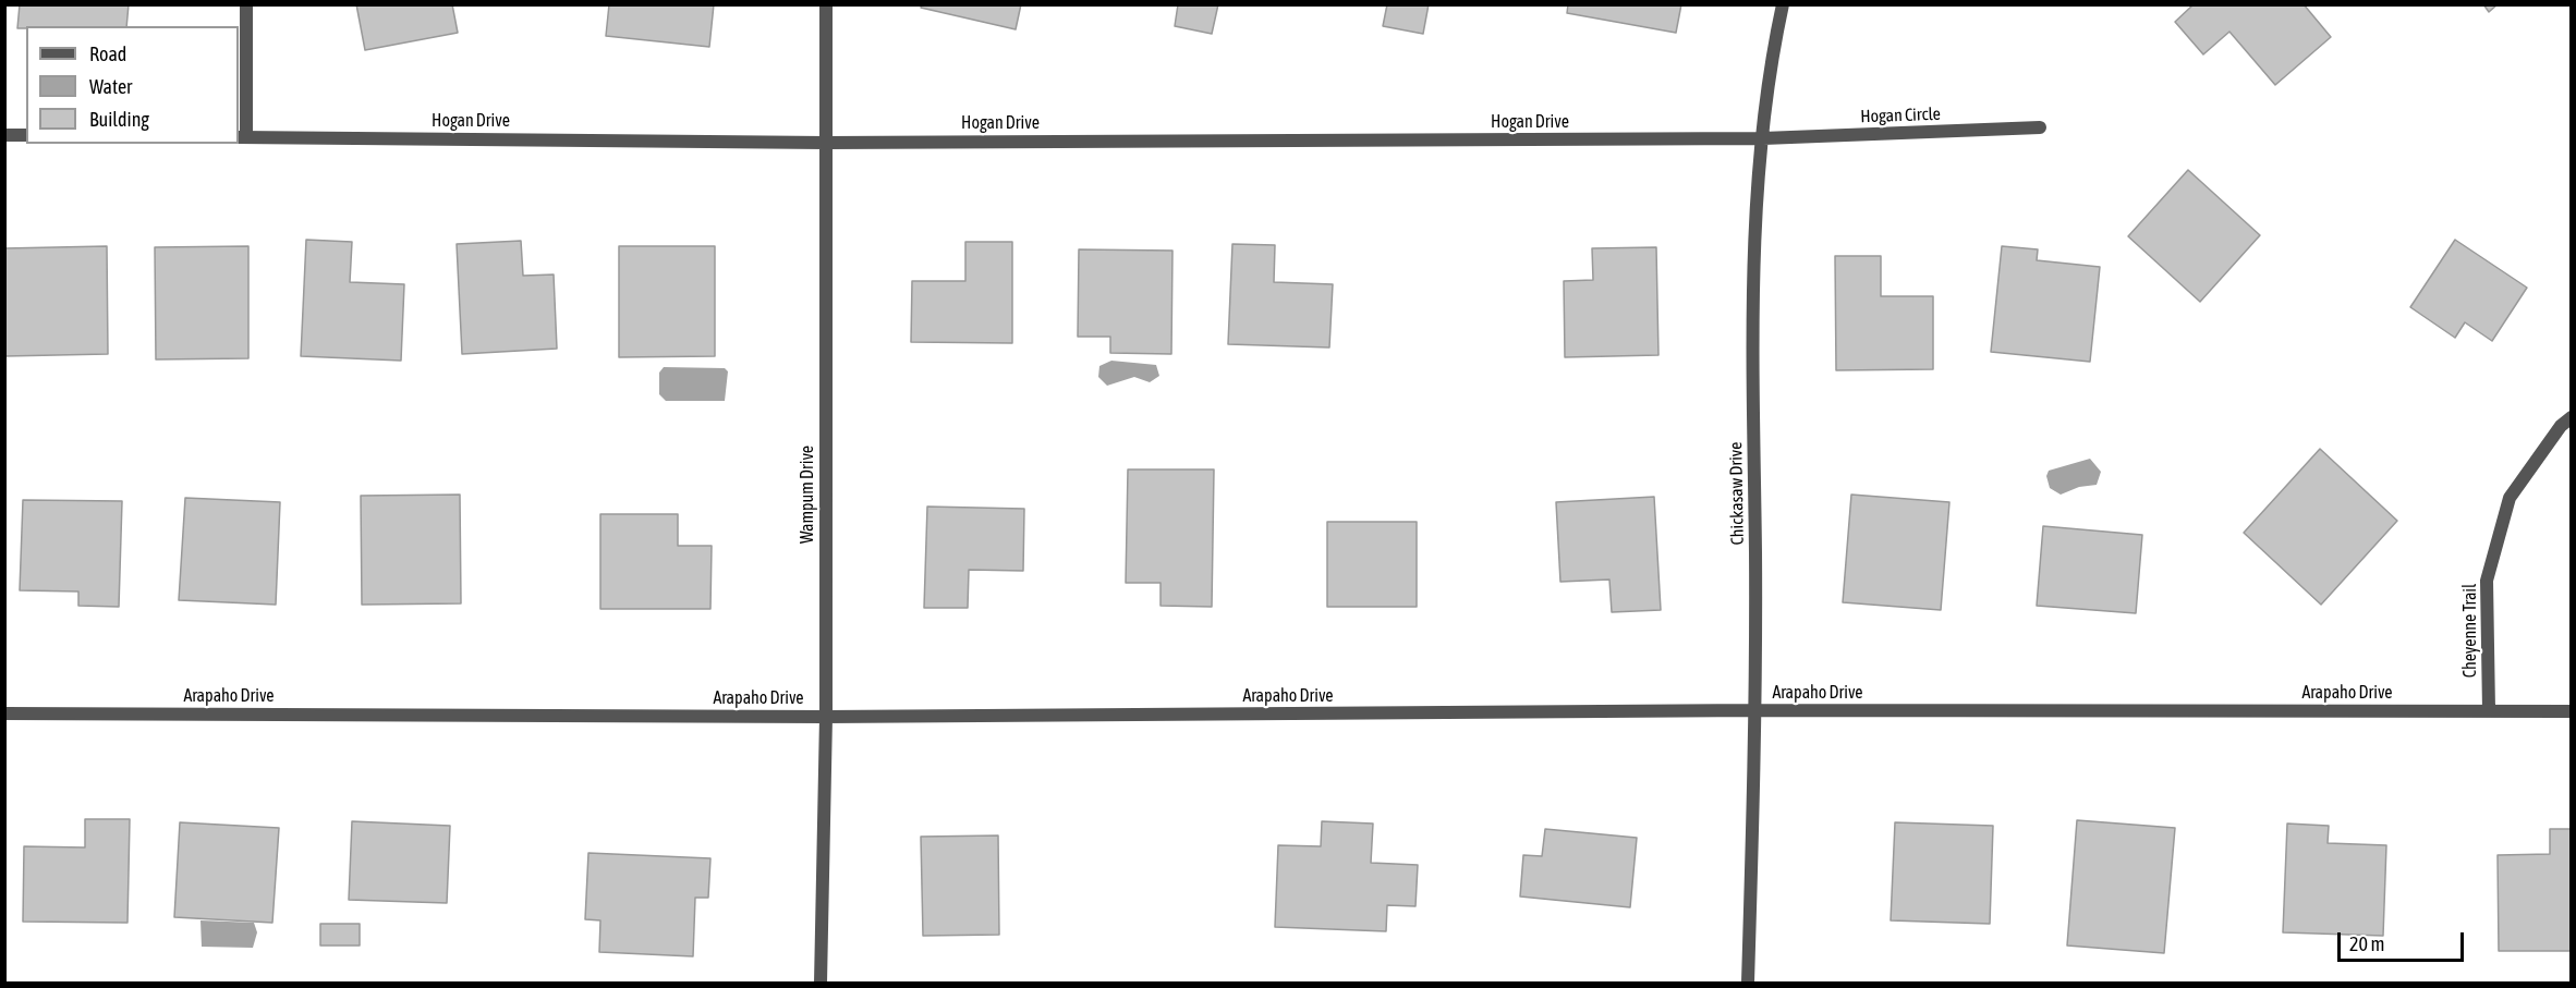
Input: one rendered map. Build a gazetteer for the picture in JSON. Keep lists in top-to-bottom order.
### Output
{
  "streets": {
    "street": [
      "Hogan Circle",
      "Hogan Drive",
      "Chickasaw Drive",
      "Wampum Drive",
      "Cheyenne Trail",
      "Arapaho Drive"
    ]
  },
  "crossings": [
    ["Hogan Circle", "Hogan Drive"],
    ["Hogan Circle", "Chickasaw Drive"],
    ["Hogan Drive", "Chickasaw Drive"],
    ["Hogan Drive", "Wampum Drive"],
    ["Chickasaw Drive", "Arapaho Drive"],
    ["Wampum Drive", "Arapaho Drive"],
    ["Cheyenne Trail", "Arapaho Drive"]
  ],
  "legend": ["Road", "Water", "Building"],
  "scale_bar": "20 m"
}
